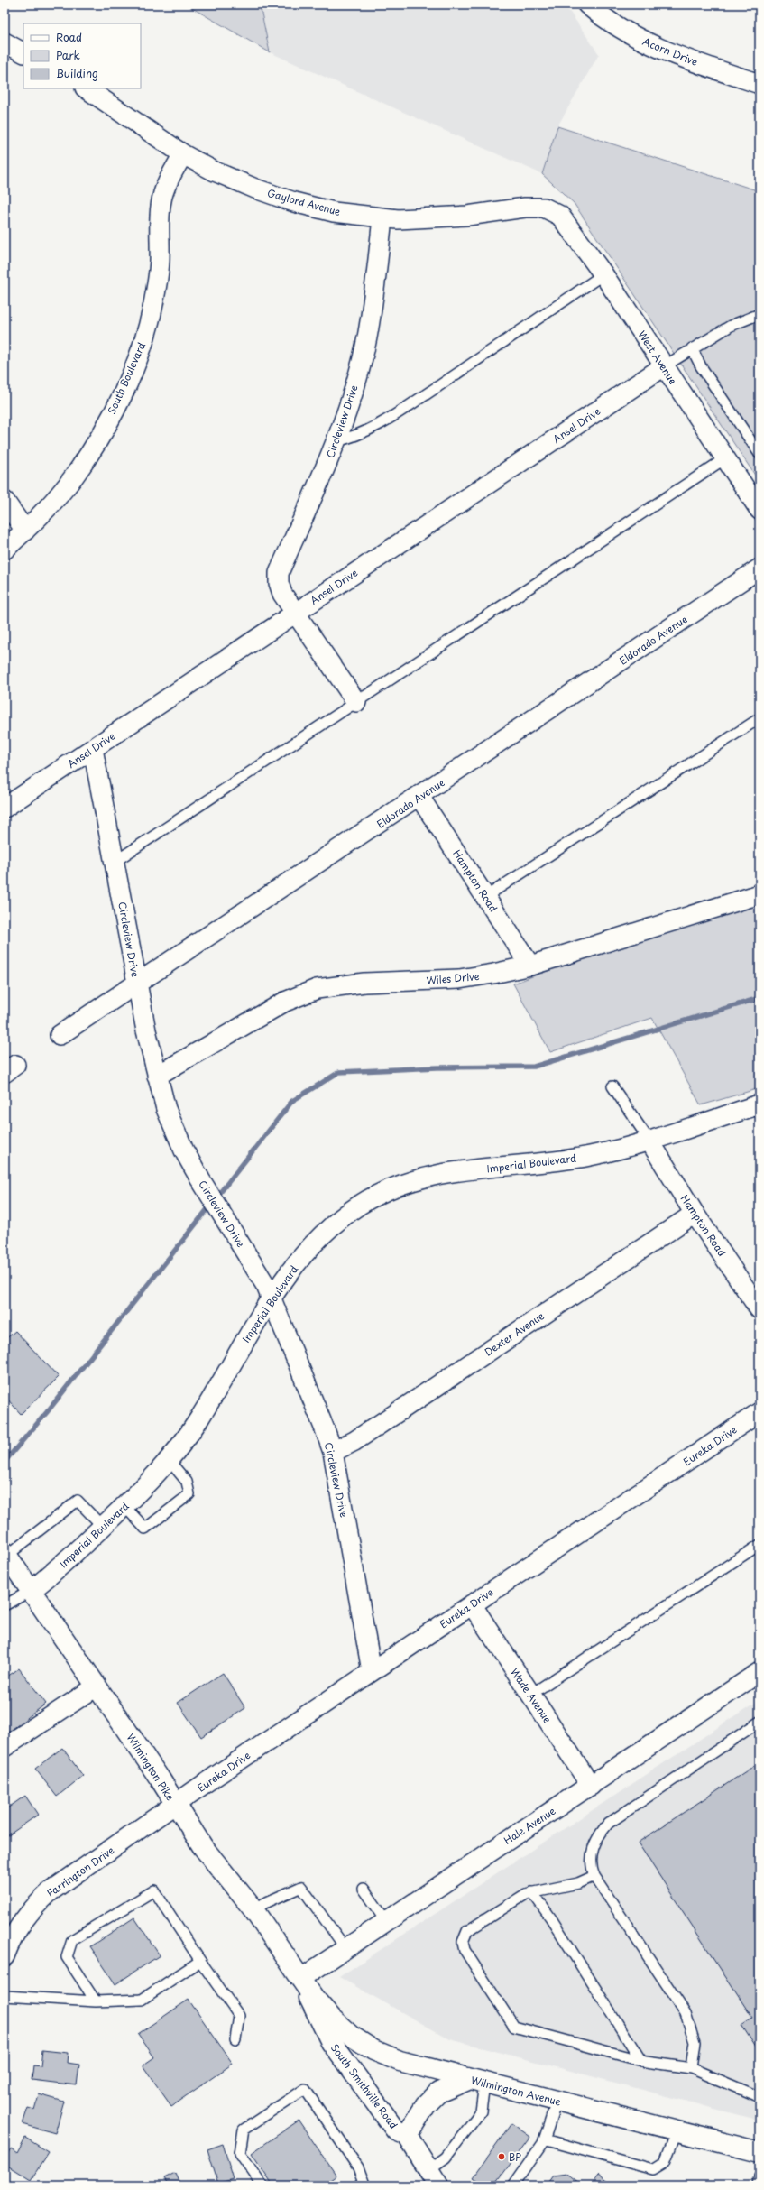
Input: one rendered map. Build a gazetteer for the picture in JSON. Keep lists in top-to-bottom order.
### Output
{
  "streets": {
    "main road": ["Wilmington Pike", "South Smithville Road", "Wilmington Avenue"],
    "street": [
      "Acorn Drive",
      "Gaylord Avenue",
      "West Avenue",
      "South Boulevard",
      "Circleview Drive",
      "Ansel Drive",
      "Eldorado Avenue",
      "Hampton Road",
      "Wiles Drive",
      "Imperial Boulevard",
      "Dexter Avenue",
      "Eureka Drive",
      "Wade Avenue",
      "Hale Avenue",
      "Farrington Drive"
    ]
  },
  "crossings": [
    ["Gaylord Avenue", "West Avenue"],
    ["Gaylord Avenue", "South Boulevard"],
    ["Gaylord Avenue", "Circleview Drive"],
    ["West Avenue", "Ansel Drive"],
    ["Circleview Drive", "Ansel Drive"],
    ["Circleview Drive", "Eldorado Avenue"],
    ["Circleview Drive", "Wiles Drive"],
    ["Circleview Drive", "Imperial Boulevard"],
    ["Circleview Drive", "Dexter Avenue"],
    ["Circleview Drive", "Eureka Drive"],
    ["Eldorado Avenue", "Hampton Road"],
    ["Hampton Road", "Wiles Drive"],
    ["Hampton Road", "Imperial Boulevard"],
    ["Hampton Road", "Dexter Avenue"],
    ["Imperial Boulevard", "Wilmington Pike"],
    ["Eureka Drive", "Wade Avenue"],
    ["Eureka Drive", "Wilmington Pike"],
    ["Eureka Drive", "Farrington Drive"],
    ["Wade Avenue", "Hale Avenue"],
    ["Wilmington Pike", "Hale Avenue"],
    ["Wilmington Pike", "Farrington Drive"],
    ["Wilmington Pike", "South Smithville Road"],
    ["Wilmington Pike", "Wilmington Avenue"],
    ["Hale Avenue", "South Smithville Road"],
    ["Hale Avenue", "Wilmington Avenue"],
    ["South Smithville Road", "Wilmington Avenue"]
  ],
  "places": ["BP"],
  "legend": ["Road", "Park", "Building"]
}
